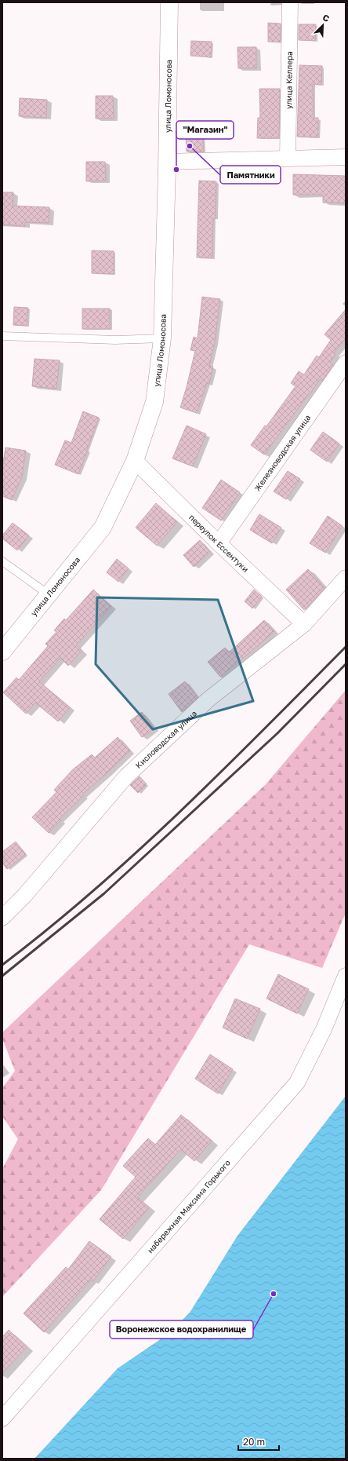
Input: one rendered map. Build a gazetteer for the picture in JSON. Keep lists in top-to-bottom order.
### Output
{
  "streets": {
    "main road": ["улица Ломоносова"],
    "street": [
      "улица Келлера",
      "Железноводская улица",
      "переулок Ессентуки",
      "Кисловодская улица",
      "набережная Максима Горького"
    ]
  },
  "crossings": [
    ["улица Ломоносова", "переулок Ессентуки"],
    ["Железноводская улица", "переулок Ессентуки"],
    ["переулок Ессентуки", "Кисловодская улица"]
  ],
  "places": ["Памятники", "\"Магазин\"", "Воронежское водохранилище"],
  "scale_bar": "20 m",
  "north": "top right"
}
